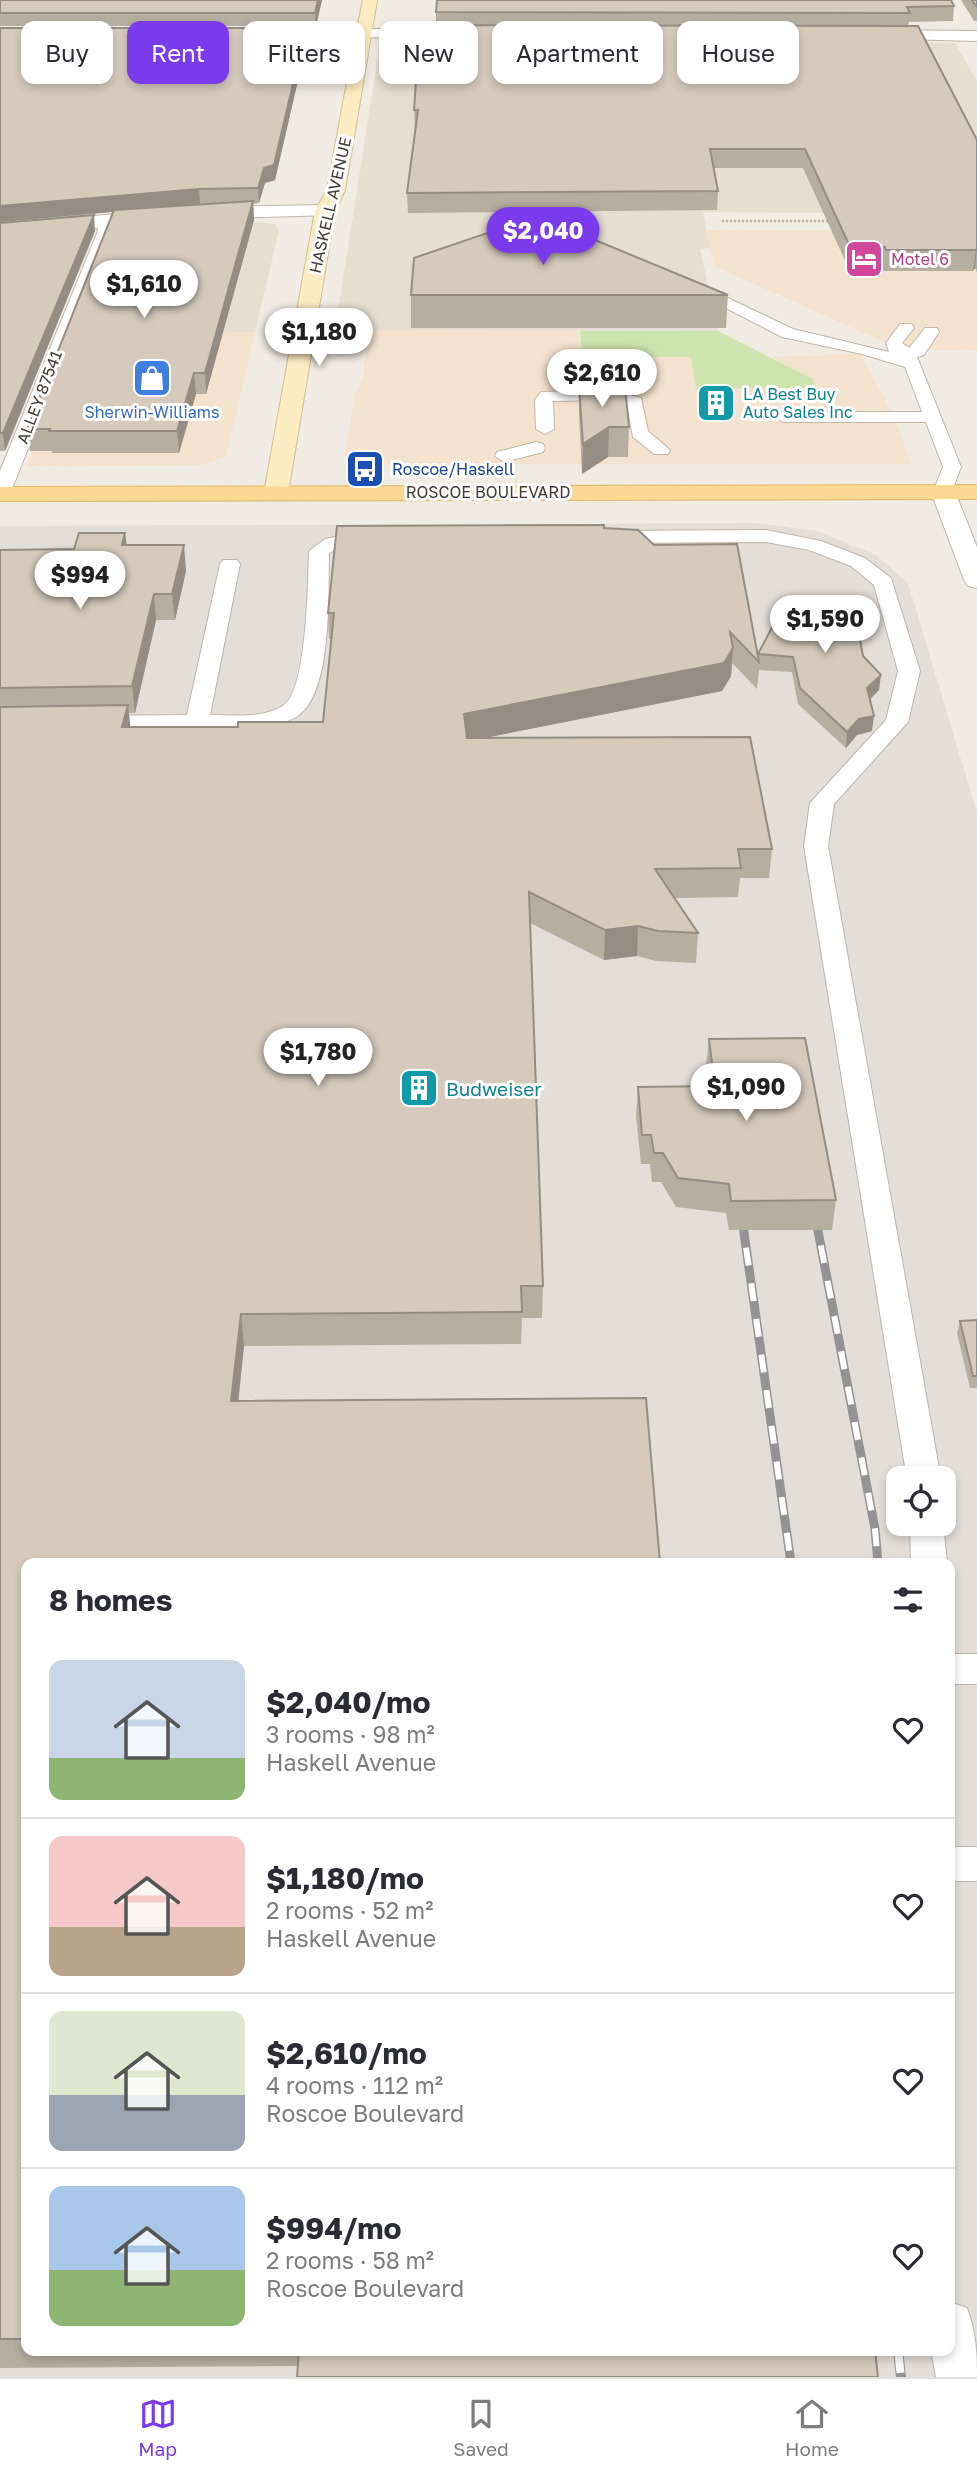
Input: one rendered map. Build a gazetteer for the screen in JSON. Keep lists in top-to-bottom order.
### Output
{
  "streets": {
    "main road": ["HASKELL AVENUE", "ROSCOE BOULEVARD"],
    "lane": ["ALLEY 87541"]
  },
  "crossings": [
    ["HASKELL AVENUE", "ROSCOE BOULEVARD"],
    ["ALLEY 87541", "ROSCOE BOULEVARD"]
  ],
  "places": {
    "hotel": ["Motel 6"],
    "shop": ["Sherwin-Williams"],
    "building": ["LA Best Buy Auto Sales Inc", "Budweiser"],
    "bus stop": ["Roscoe/Haskell"]
  },
  "page": {
    "chip": [
      "Buy",
      "Rent",
      "Filters",
      "New",
      "Apartment",
      "House"
    ],
    "price": [
      "$2,040",
      "$1,610",
      "$1,180",
      "$2,610",
      "$994",
      "$1,590",
      "$1,780",
      "$1,090"
    ],
    "heading": "8 homes",
    "list": [
      {
        "name": "$2,040/mo",
        "note": "3 rooms · 98 m² · Haskell Avenue"
      },
      {
        "name": "$1,180/mo",
        "note": "2 rooms · 52 m² · Haskell Avenue"
      },
      {
        "name": "$2,610/mo",
        "note": "4 rooms · 112 m² · Roscoe Boulevard"
      },
      {
        "name": "$994/mo",
        "note": "2 rooms · 58 m² · Roscoe Boulevard"
      }
    ],
    "tabs": ["Map", "Saved", "Home"]
  }
}
